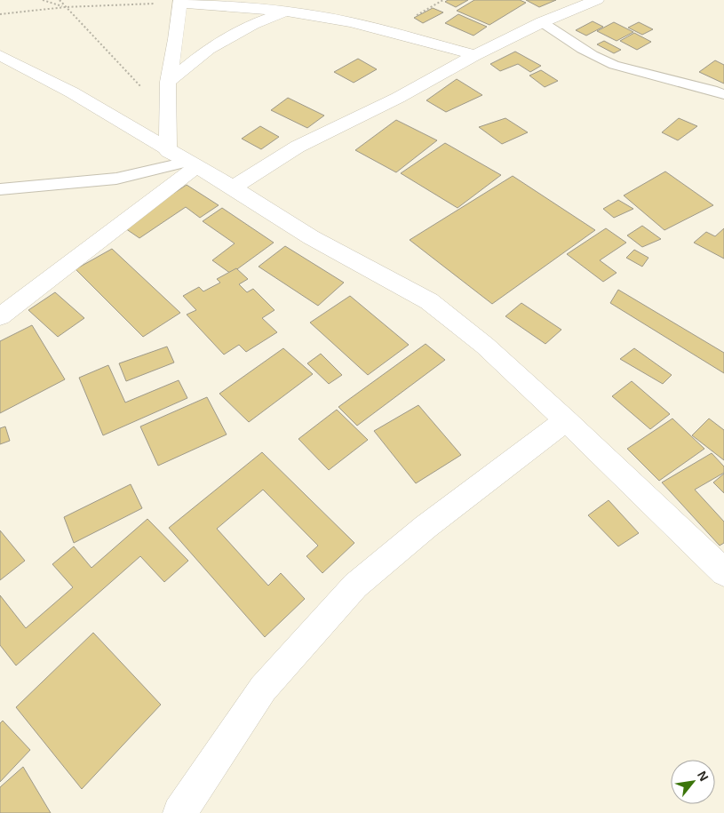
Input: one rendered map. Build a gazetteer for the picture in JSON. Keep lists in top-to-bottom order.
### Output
{
  "north": "top right"
}
